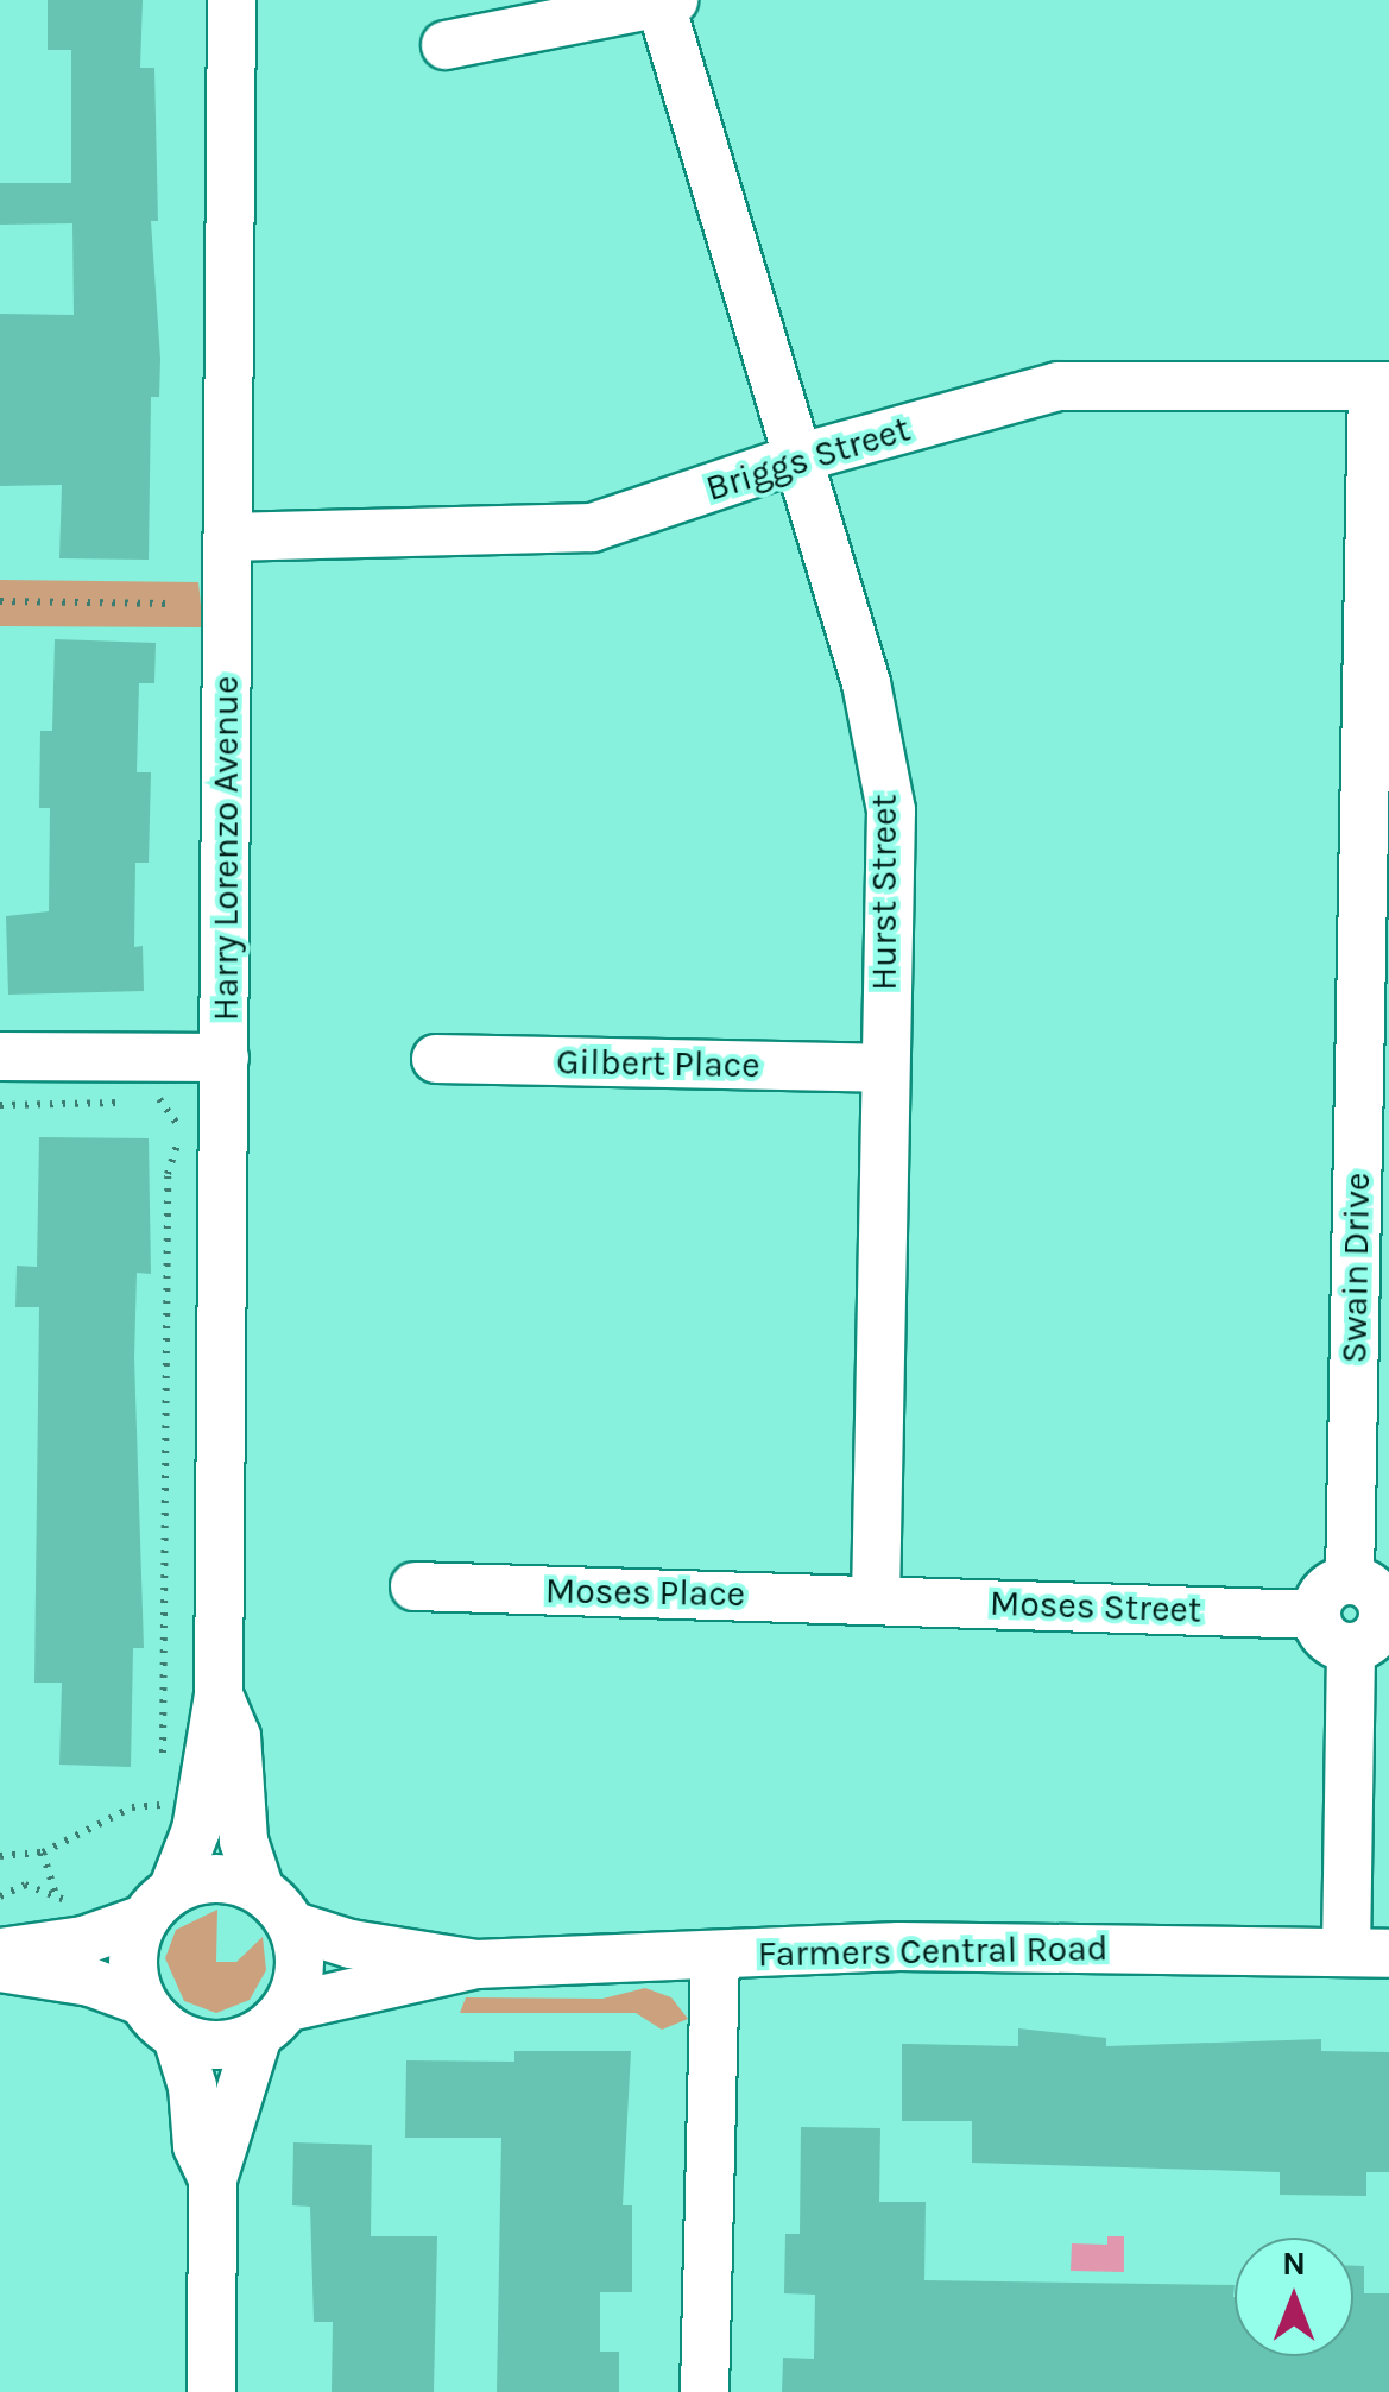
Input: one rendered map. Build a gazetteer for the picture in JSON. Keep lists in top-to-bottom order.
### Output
{
  "streets": {
    "street": [
      "Briggs Street",
      "Harry Lorenzo Avenue",
      "Hurst Street",
      "Gilbert Place",
      "Swain Drive",
      "Moses Place",
      "Moses Street",
      "Farmers Central Road"
    ]
  },
  "crossings": [
    ["Briggs Street", "Harry Lorenzo Avenue"],
    ["Briggs Street", "Hurst Street"],
    ["Briggs Street", "Swain Drive"],
    ["Harry Lorenzo Avenue", "Farmers Central Road"],
    ["Hurst Street", "Gilbert Place"],
    ["Hurst Street", "Moses Place"],
    ["Hurst Street", "Moses Street"],
    ["Moses Place", "Moses Street"]
  ],
  "north": "top"
}
